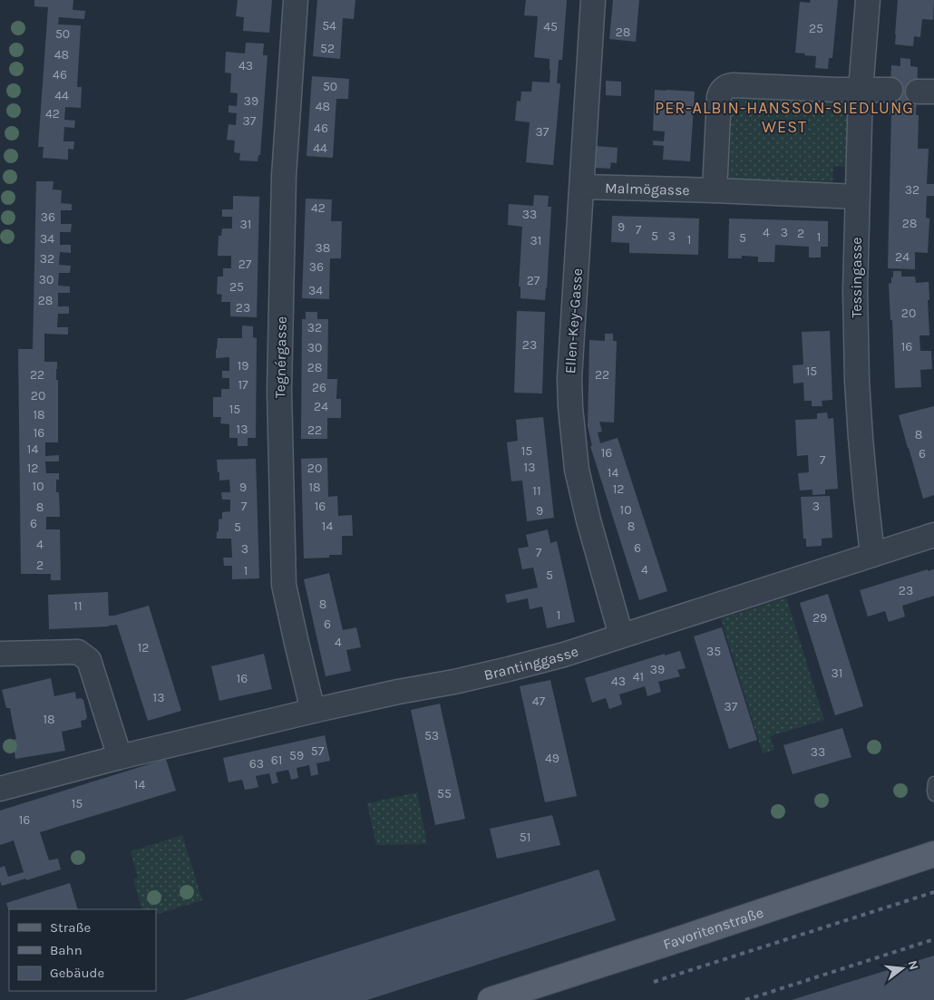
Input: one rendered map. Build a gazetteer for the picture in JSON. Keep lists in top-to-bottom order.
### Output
{
  "streets": {
    "main road": ["Favoritenstraße"],
    "street": [
      "Malmögasse",
      "Tessingasse",
      "Ellen-Key-Gasse",
      "Tegnérgasse",
      "Brantinggasse"
    ]
  },
  "crossings": [
    ["Malmögasse", "Tessingasse"],
    ["Malmögasse", "Ellen-Key-Gasse"],
    ["Tessingasse", "Brantinggasse"],
    ["Ellen-Key-Gasse", "Brantinggasse"],
    ["Tegnérgasse", "Brantinggasse"]
  ],
  "districts": ["PER-ALBIN-HANSSON-SIEDLUNG WEST"],
  "house_numbers": [
    "54",
    "45",
    "25",
    "28",
    "50",
    "52",
    "48",
    "43",
    "46",
    "50",
    "44",
    "39",
    "48",
    "42",
    "37",
    "46",
    "37",
    "44",
    "32",
    "42",
    "33",
    "36",
    "28",
    "31",
    "9",
    "7",
    "4",
    "3",
    "2",
    "5",
    "3",
    "1",
    "5",
    "34",
    "1",
    "31",
    "38",
    "24",
    "32",
    "27",
    "36",
    "30",
    "27",
    "25",
    "34",
    "28",
    "23",
    "20",
    "32",
    "23",
    "16",
    "30",
    "19",
    "28",
    "15",
    "22",
    "22",
    "17",
    "26",
    "20",
    "24",
    "15",
    "18",
    "13",
    "22",
    "16",
    "8",
    "14",
    "15",
    "16",
    "6",
    "7",
    "13",
    "12",
    "20",
    "14",
    "10",
    "9",
    "18",
    "12",
    "11",
    "7",
    "16",
    "3",
    "8",
    "10",
    "9",
    "6",
    "14",
    "8",
    "5",
    "4",
    "6",
    "3",
    "7",
    "2",
    "4",
    "1",
    "5",
    "23",
    "8",
    "11",
    "1",
    "29",
    "6",
    "4",
    "12",
    "35",
    "39",
    "31",
    "41",
    "16",
    "43",
    "13",
    "47",
    "37",
    "18",
    "53",
    "57",
    "33",
    "59",
    "49",
    "61",
    "63",
    "14",
    "55",
    "15",
    "16",
    "51"
  ],
  "legend": ["Straße", "Bahn", "Gebäude"],
  "north": "right"
}
